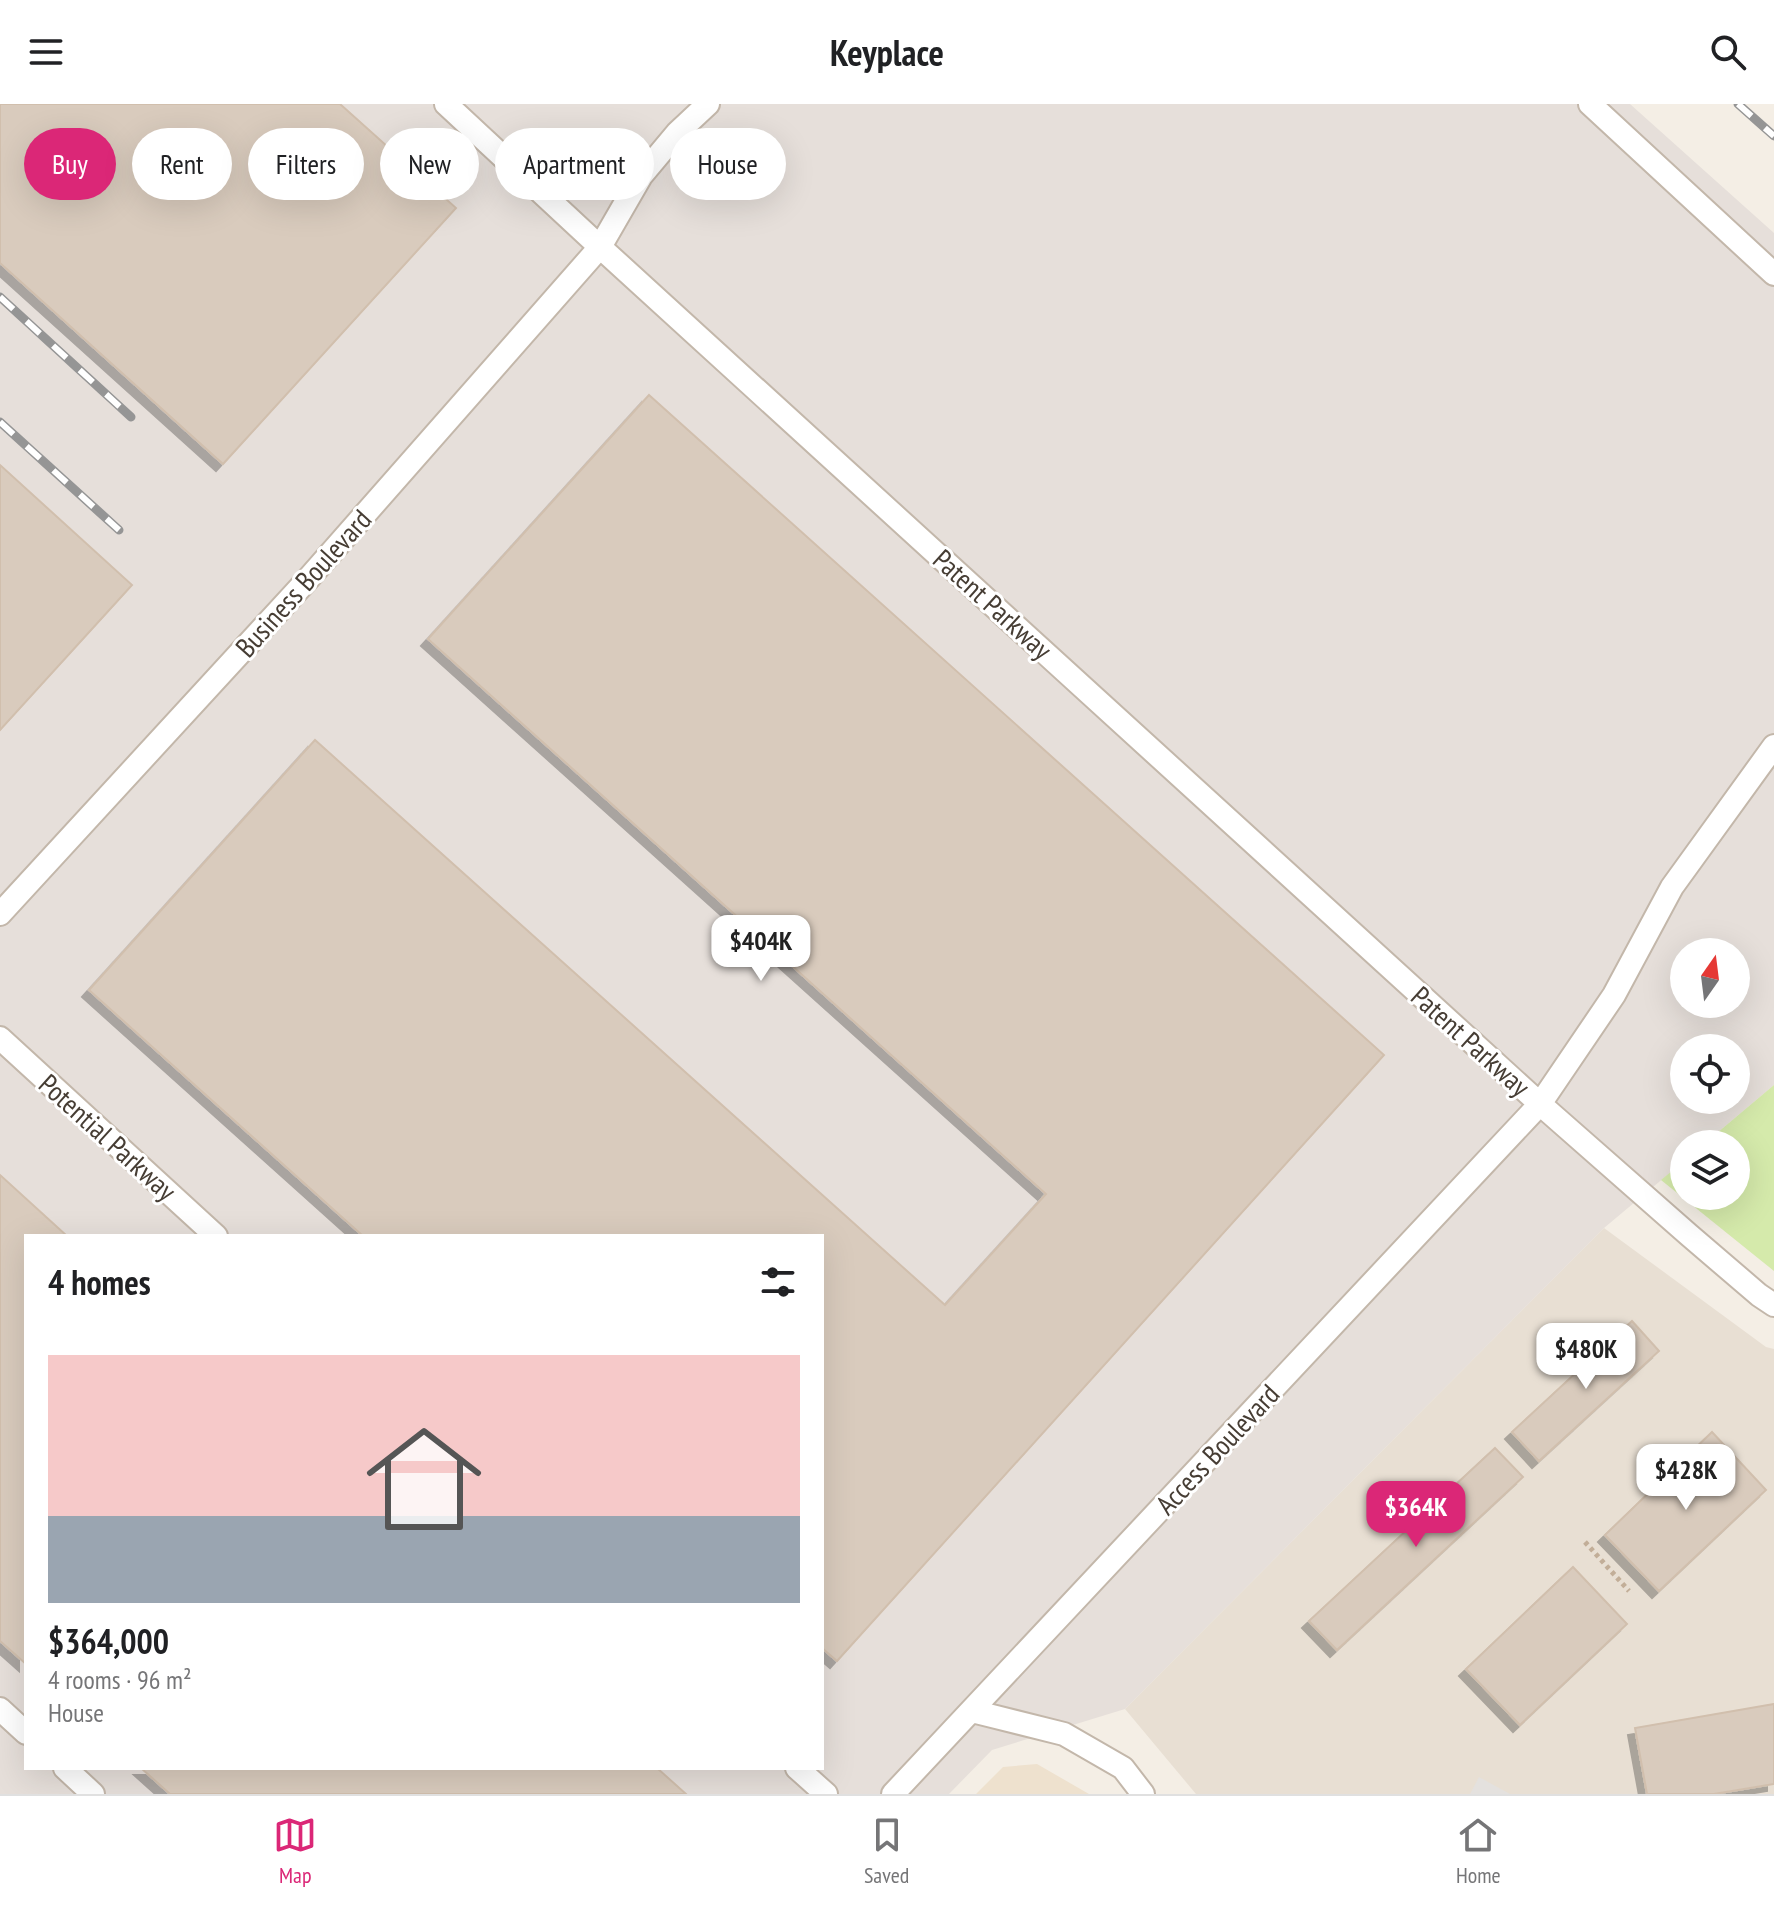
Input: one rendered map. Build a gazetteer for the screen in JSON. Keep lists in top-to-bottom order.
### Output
{
  "streets": {
    "lane": [
      "Business Boulevard",
      "Patent Parkway",
      "Potential Parkway",
      "Access Boulevard"
    ]
  },
  "crossings": [
    ["Business Boulevard", "Patent Parkway"],
    ["Patent Parkway", "Access Boulevard"]
  ],
  "north": "top",
  "page": {
    "header": "Keyplace",
    "chip": [
      "Buy",
      "Rent",
      "Filters",
      "New",
      "Apartment",
      "House"
    ],
    "price": [
      "$404K",
      "$480K",
      "$428K",
      "$364K"
    ],
    "heading": "4 homes",
    "list": [
      {
        "name": "$364,000",
        "note": "4 rooms · 96 m² · House"
      }
    ],
    "tabs": ["Map", "Saved", "Home"]
  }
}
